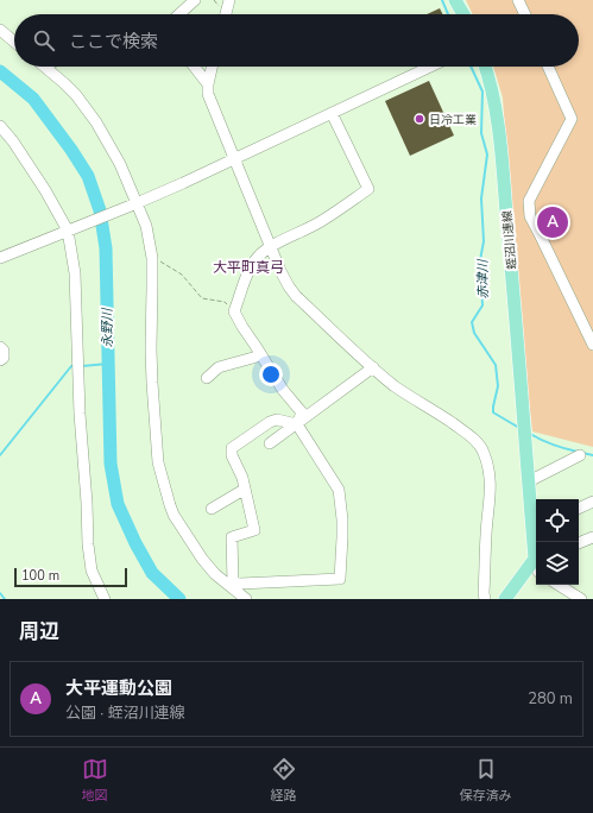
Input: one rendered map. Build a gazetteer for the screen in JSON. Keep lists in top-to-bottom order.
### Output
{
  "streets": {
    "main road": ["蛭沼川連線"]
  },
  "districts": ["大平町真弓"],
  "water": ["赤津川", "永野川"],
  "places": ["日冷工業"],
  "scale_bar": "100 m",
  "page": {
    "search": "ここで検索",
    "pins": "A",
    "scale": "100 m",
    "heading": "周辺",
    "list": [
      {
        "mark": "A",
        "name": "大平運動公園",
        "note": "公園 · 蛭沼川連線",
        "value": "280 m"
      }
    ],
    "nav": ["地図", "経路", "保存済み"]
  }
}
